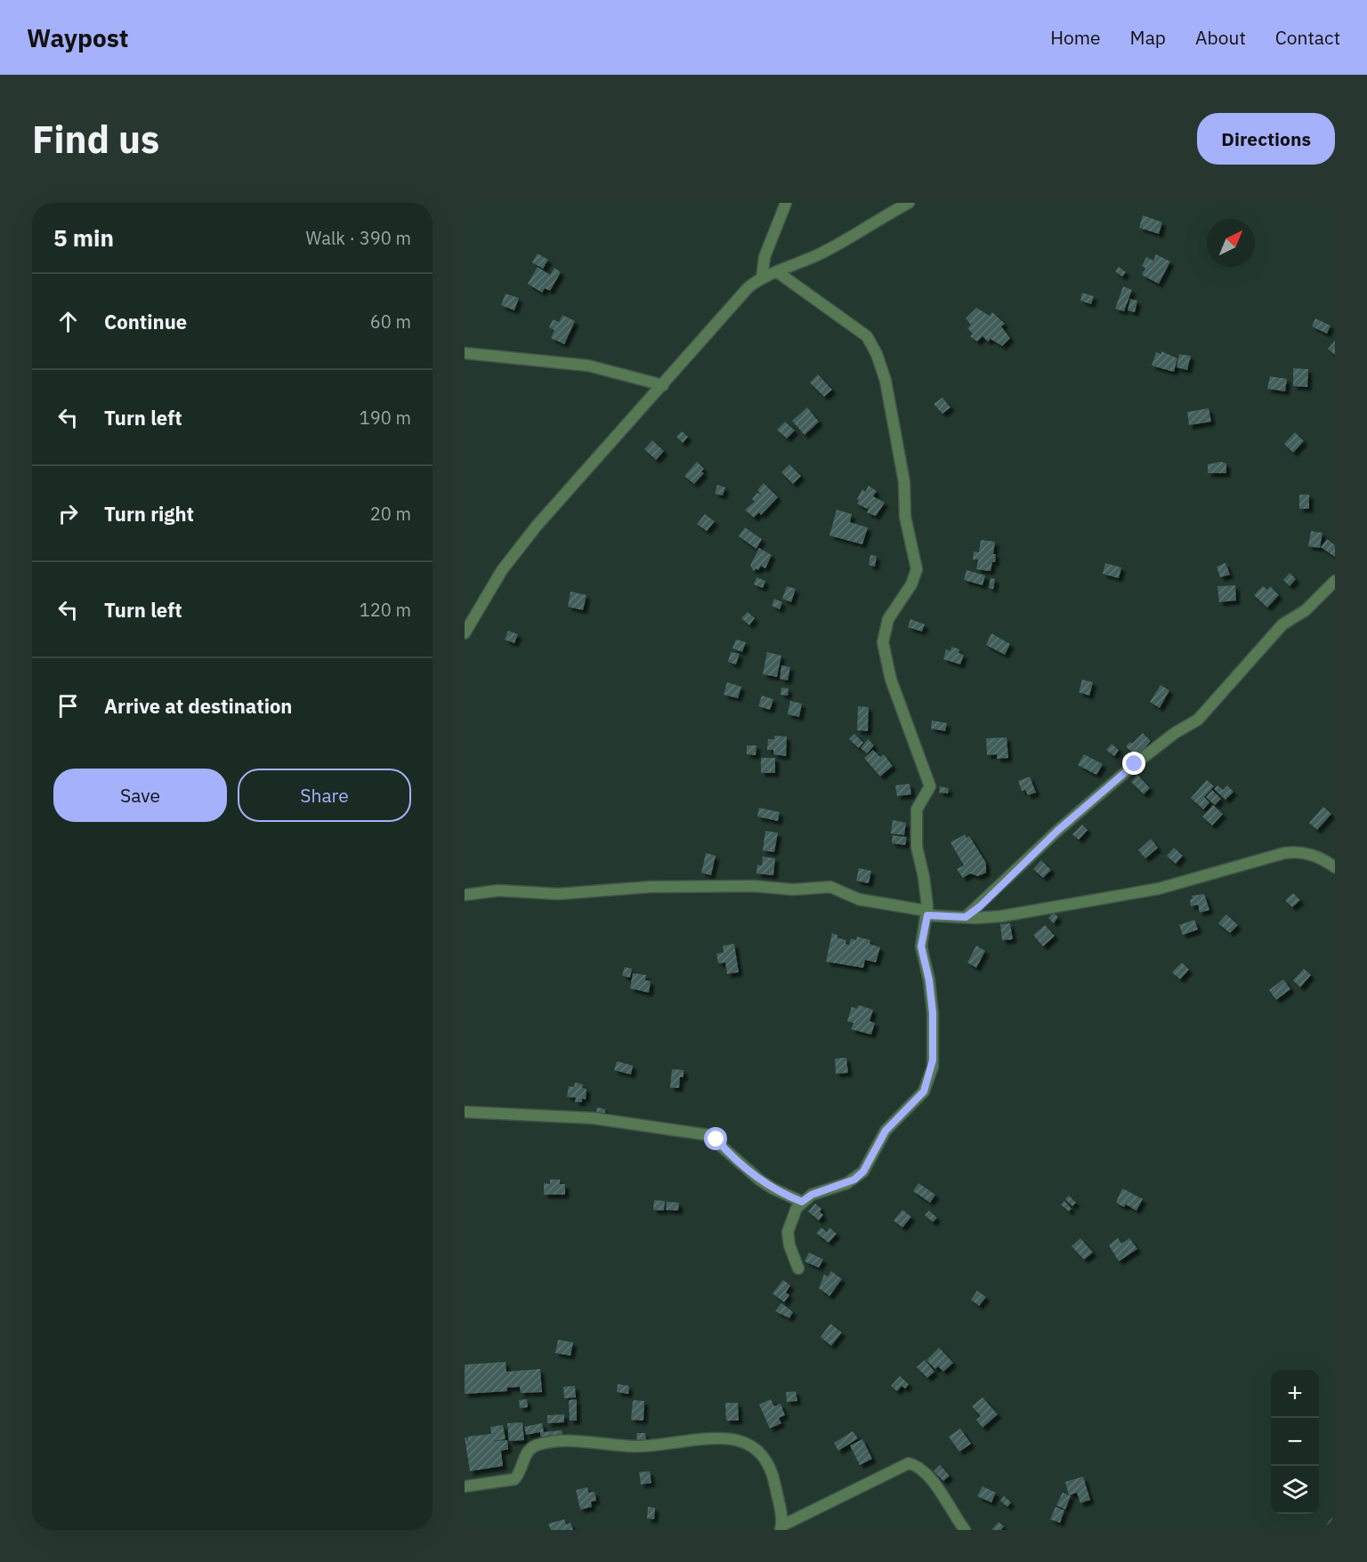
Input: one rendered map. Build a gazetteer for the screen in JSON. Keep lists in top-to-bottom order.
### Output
{
  "north": "top right",
  "page": {
    "header": "Waypost",
    "nav": [
      "Home",
      "Map",
      "About",
      "Contact"
    ],
    "buttons": [
      "Directions",
      ["Save", "Share"]
    ],
    "title": "Find us",
    "heading": ["5 min", "Walk · 390 m"],
    "list": [
      ["Continue", "60 m"],
      ["Turn left", "190 m"],
      ["Turn right", "20 m"],
      ["Turn left", "120 m"],
      "Arrive at destination"
    ],
    "map_buttons": ["+", "−"]
  }
}
